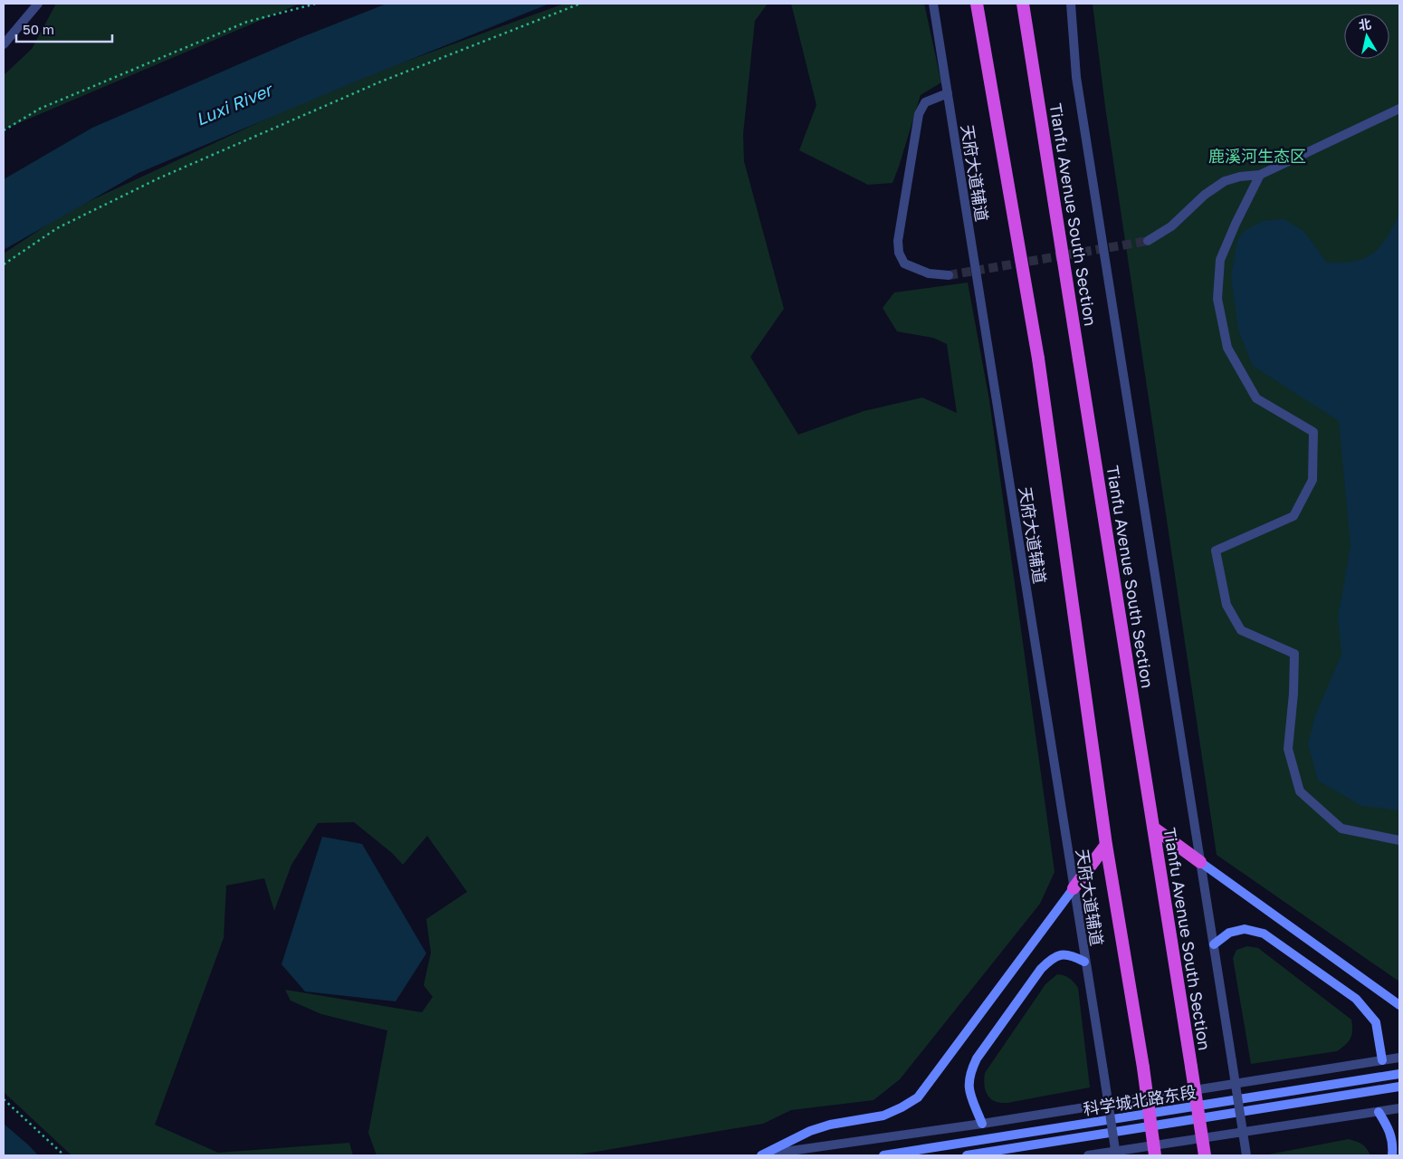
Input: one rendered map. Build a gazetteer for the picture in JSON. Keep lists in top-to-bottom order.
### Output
{
  "streets": {
    "highway": ["Tianfu Avenue South Section"],
    "main road": ["科学城北路东段"],
    "street": ["天府大道辅道"]
  },
  "water": ["Luxi River"],
  "parks": ["鹿溪河生态区"],
  "scale_bar": "50 m",
  "north": "top"
}
